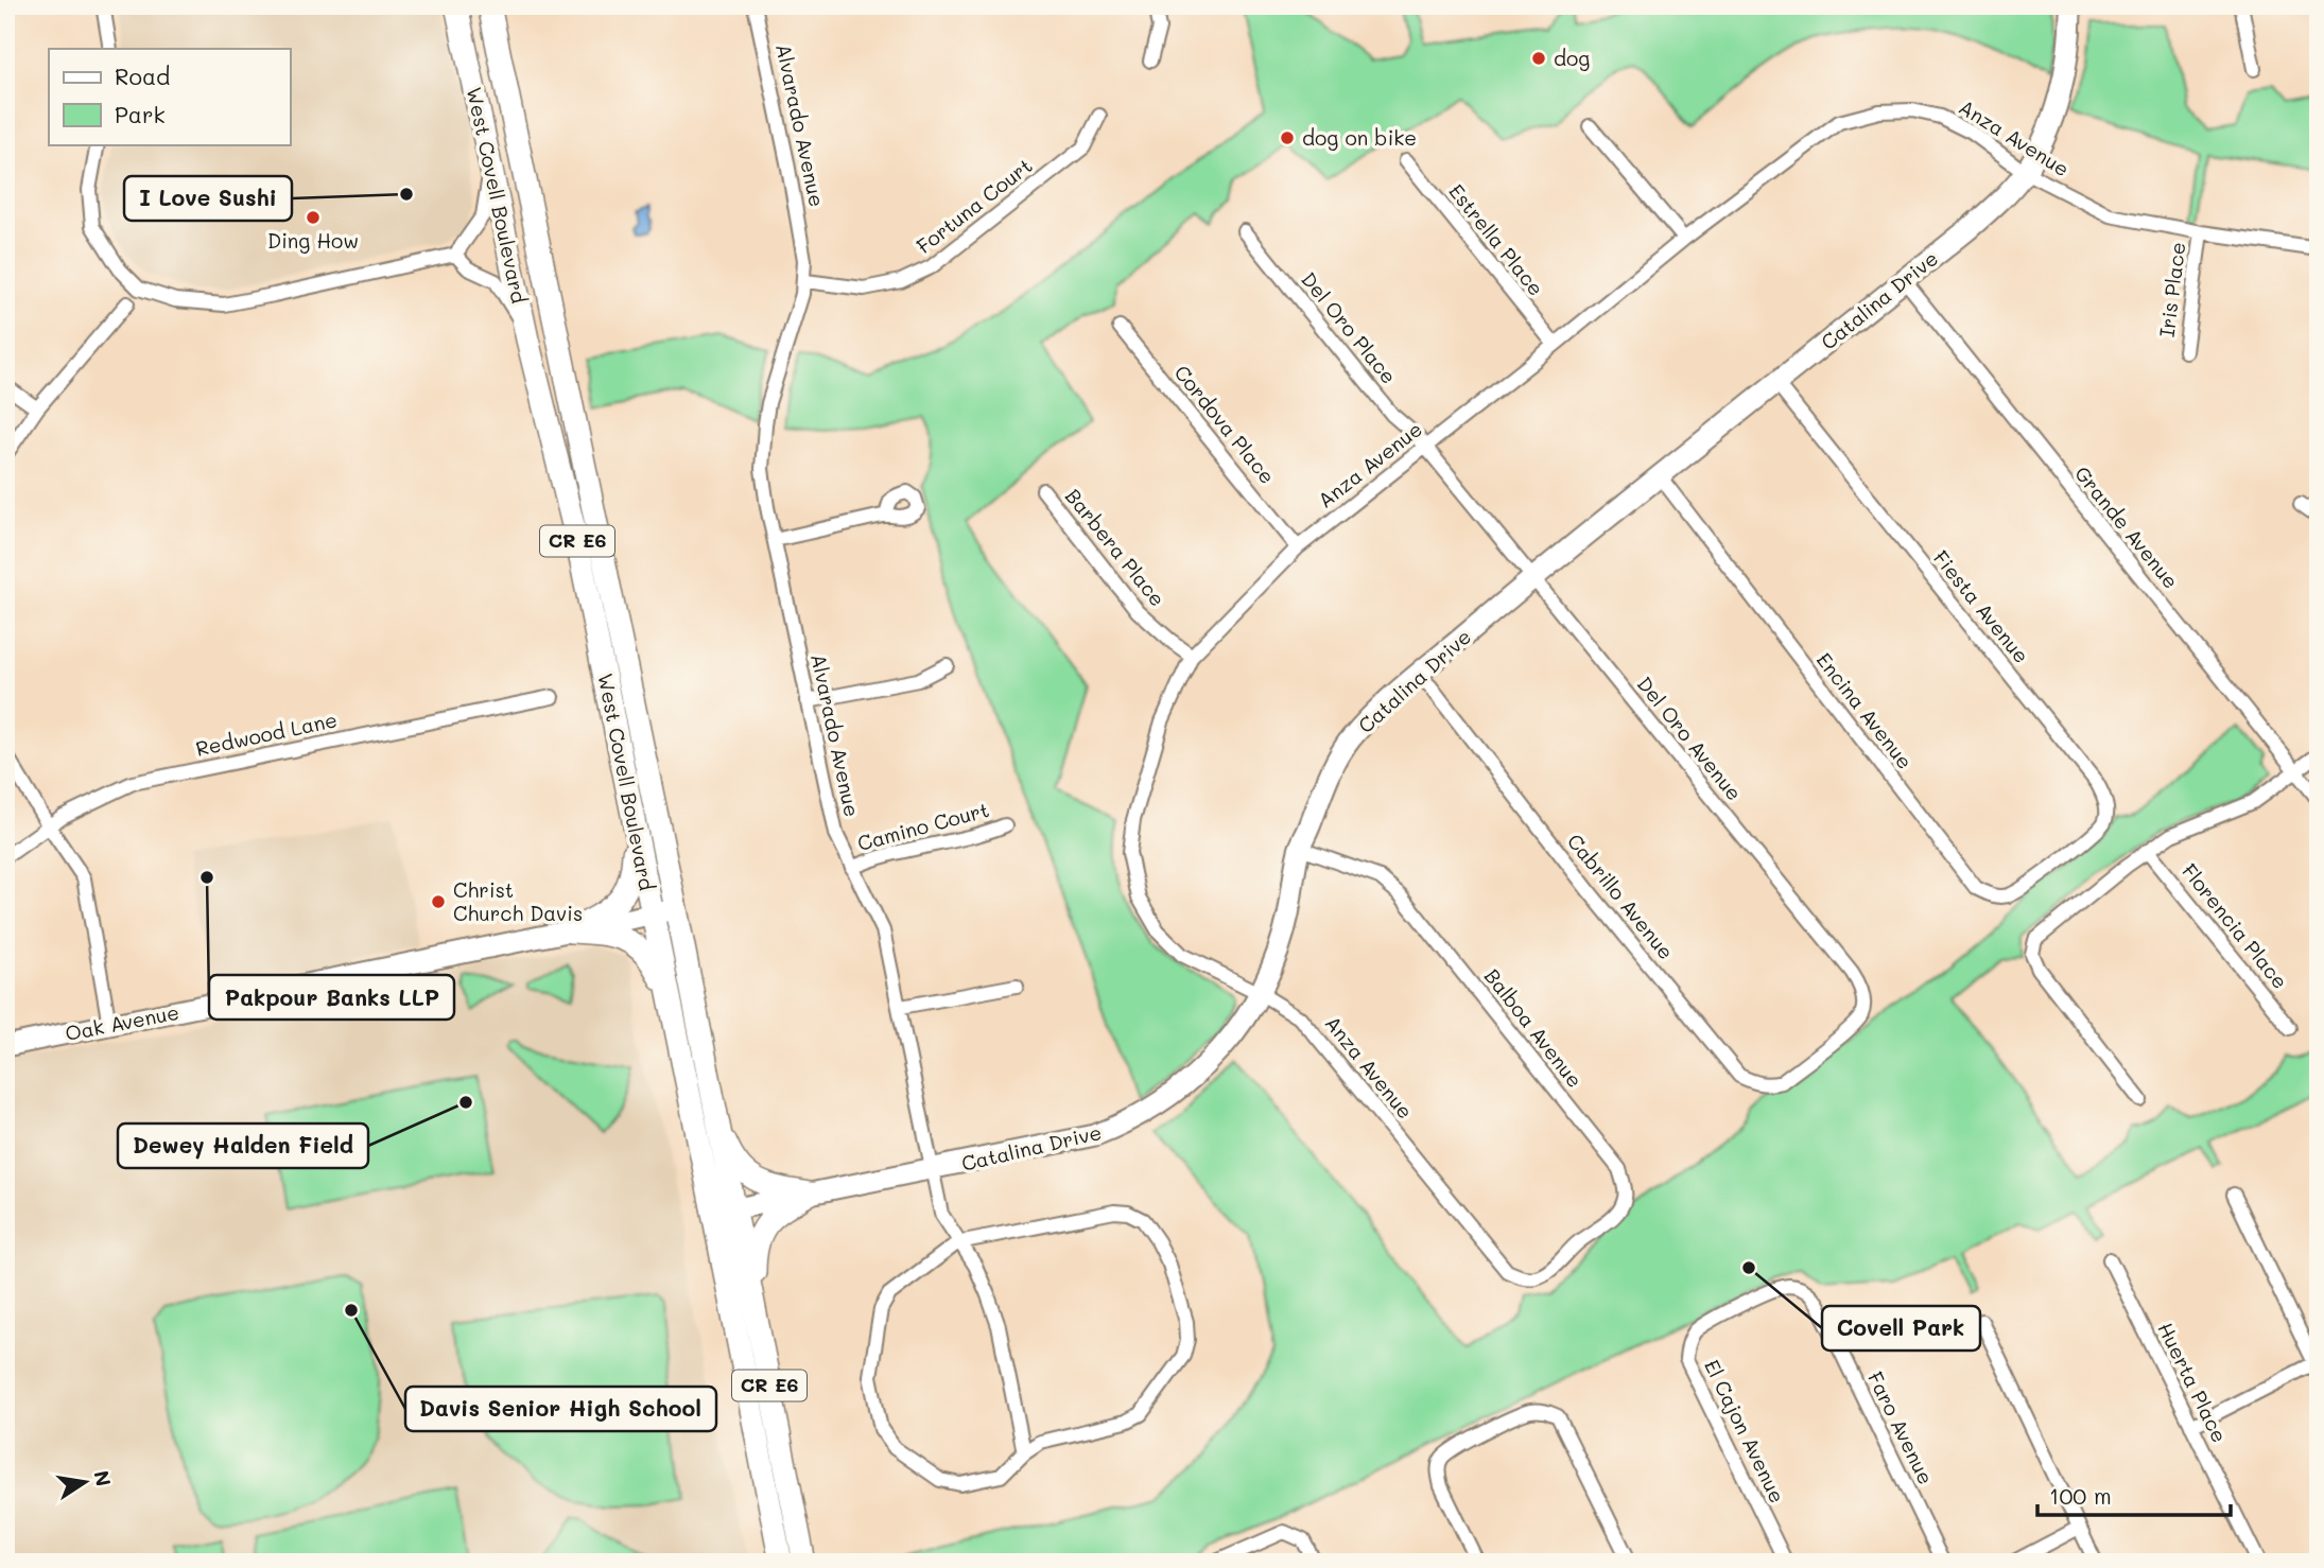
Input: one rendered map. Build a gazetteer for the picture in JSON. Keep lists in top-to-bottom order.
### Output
{
  "streets": {
    "main road": ["West Covell Boulevard", "CR E6"],
    "street": [
      "Alvarado Avenue",
      "Anza Avenue",
      "Fortuna Court",
      "Estrella Place",
      "Iris Place",
      "Catalina Drive",
      "Del Oro Place",
      "Cordova Place",
      "Grande Avenue",
      "Barbera Place",
      "Fiesta Avenue",
      "Encina Avenue",
      "Redwood Lane",
      "Del Oro Avenue",
      "Camino Court",
      "Cabrillo Avenue",
      "Florencia Place",
      "Oak Avenue",
      "Balboa Avenue",
      "Huerta Place",
      "Faro Avenue",
      "El Cajon Avenue"
    ]
  },
  "crossings": [
    ["Alvarado Avenue", "Fortuna Court"],
    ["Alvarado Avenue", "Catalina Drive"],
    ["Alvarado Avenue", "Camino Court"],
    ["Anza Avenue", "Estrella Place"],
    ["Anza Avenue", "Iris Place"],
    ["Anza Avenue", "Catalina Drive"],
    ["Anza Avenue", "Del Oro Place"],
    ["Anza Avenue", "Cordova Place"],
    ["Anza Avenue", "Barbera Place"],
    ["Anza Avenue", "Del Oro Avenue"],
    ["Anza Avenue", "Balboa Avenue"],
    ["West Covell Boulevard", "Catalina Drive"],
    ["West Covell Boulevard", "Oak Avenue"],
    ["Catalina Drive", "Grande Avenue"],
    ["Catalina Drive", "Fiesta Avenue"],
    ["Catalina Drive", "Encina Avenue"],
    ["Catalina Drive", "Del Oro Avenue"],
    ["Catalina Drive", "Cabrillo Avenue"],
    ["Catalina Drive", "Balboa Avenue"],
    ["Del Oro Place", "Del Oro Avenue"],
    ["Fiesta Avenue", "Encina Avenue"],
    ["Del Oro Avenue", "Cabrillo Avenue"],
    ["Faro Avenue", "El Cajon Avenue"]
  ],
  "places": [
    "dog",
    "dog on bike",
    "I Love Sushi",
    "Ding How",
    "Pakpour Banks LLP",
    "Christ Church Davis",
    "Dewey Halden Field",
    "Covell Park",
    "Davis Senior High School"
  ],
  "legend": ["Road", "Park"],
  "scale_bar": "100 m",
  "north": "right"
}
